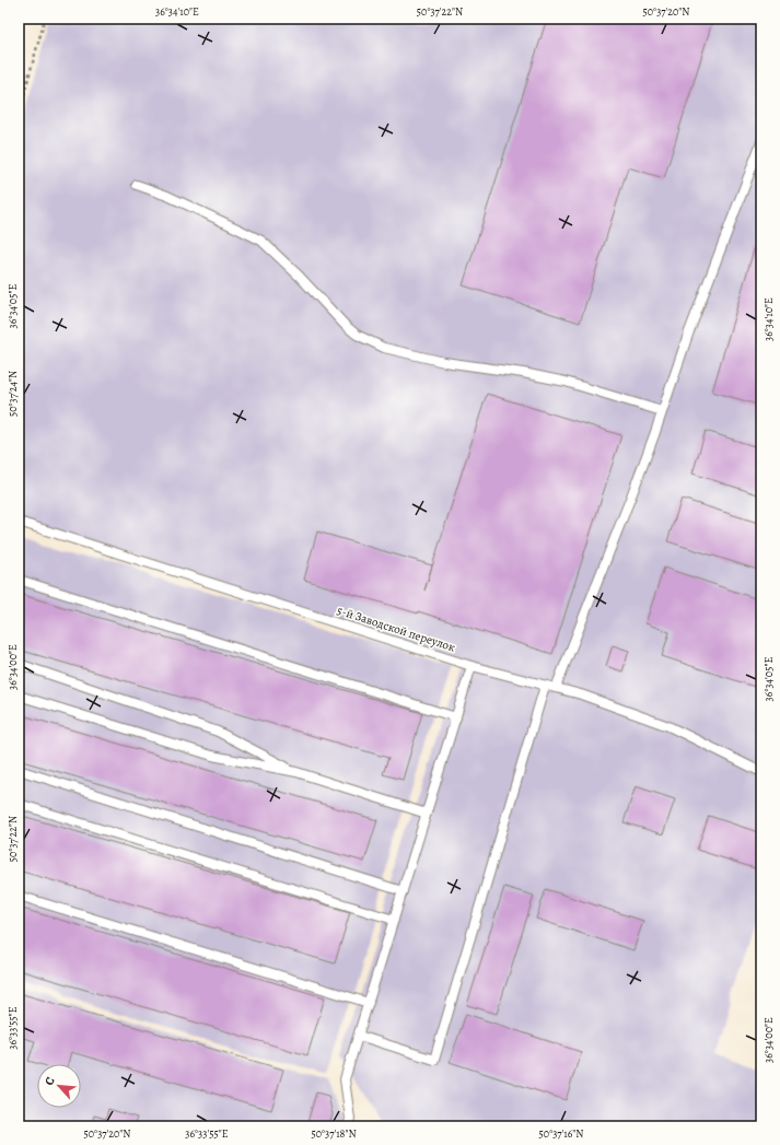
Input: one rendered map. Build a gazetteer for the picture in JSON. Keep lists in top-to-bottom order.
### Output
{
  "streets": {
    "lane": ["5-й Заводской переулок"]
  },
  "north": "top left",
  "coordinates": [
    "36°34'10\"E",
    "50°37'22\"N",
    "50°37'20\"N",
    "36°34'05\"E",
    "50°37'24\"N",
    "36°34'00\"E",
    "36°33'55\"E",
    "50°37'18\"N",
    "50°37'16\"N"
  ]
}
